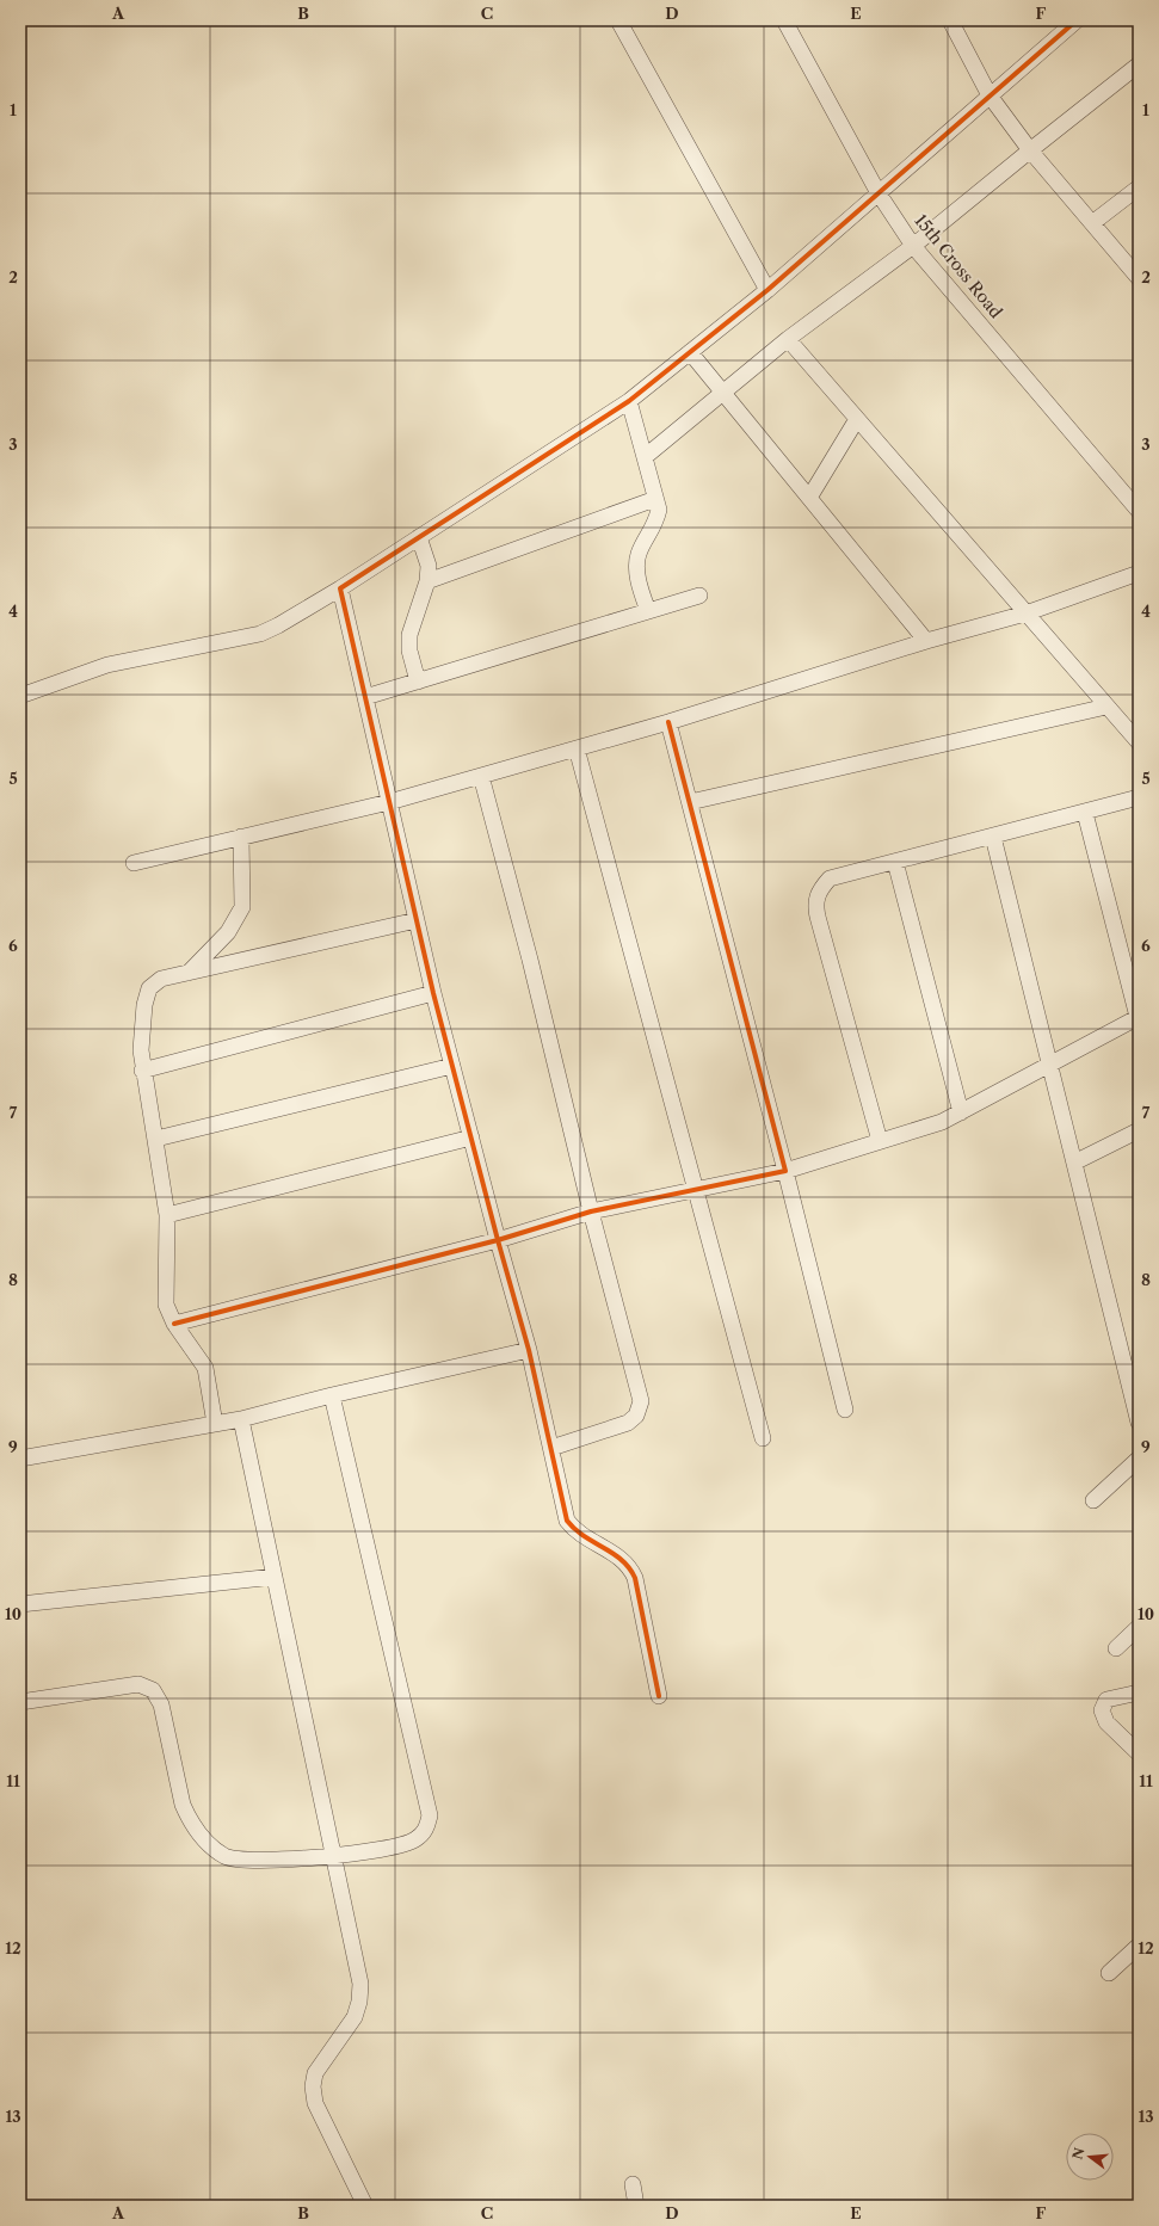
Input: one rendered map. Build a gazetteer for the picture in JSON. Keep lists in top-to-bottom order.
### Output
{
  "streets": {
    "street": ["15th Cross Road"]
  },
  "north": "left",
  "grid": {
    "columns": [
      "A",
      "B",
      "C",
      "D",
      "E",
      "F"
    ],
    "rows": [
      "1",
      "2",
      "3",
      "4",
      "5",
      "6",
      "7",
      "8",
      "9",
      "10",
      "11",
      "12",
      "13"
    ]
  }
}
